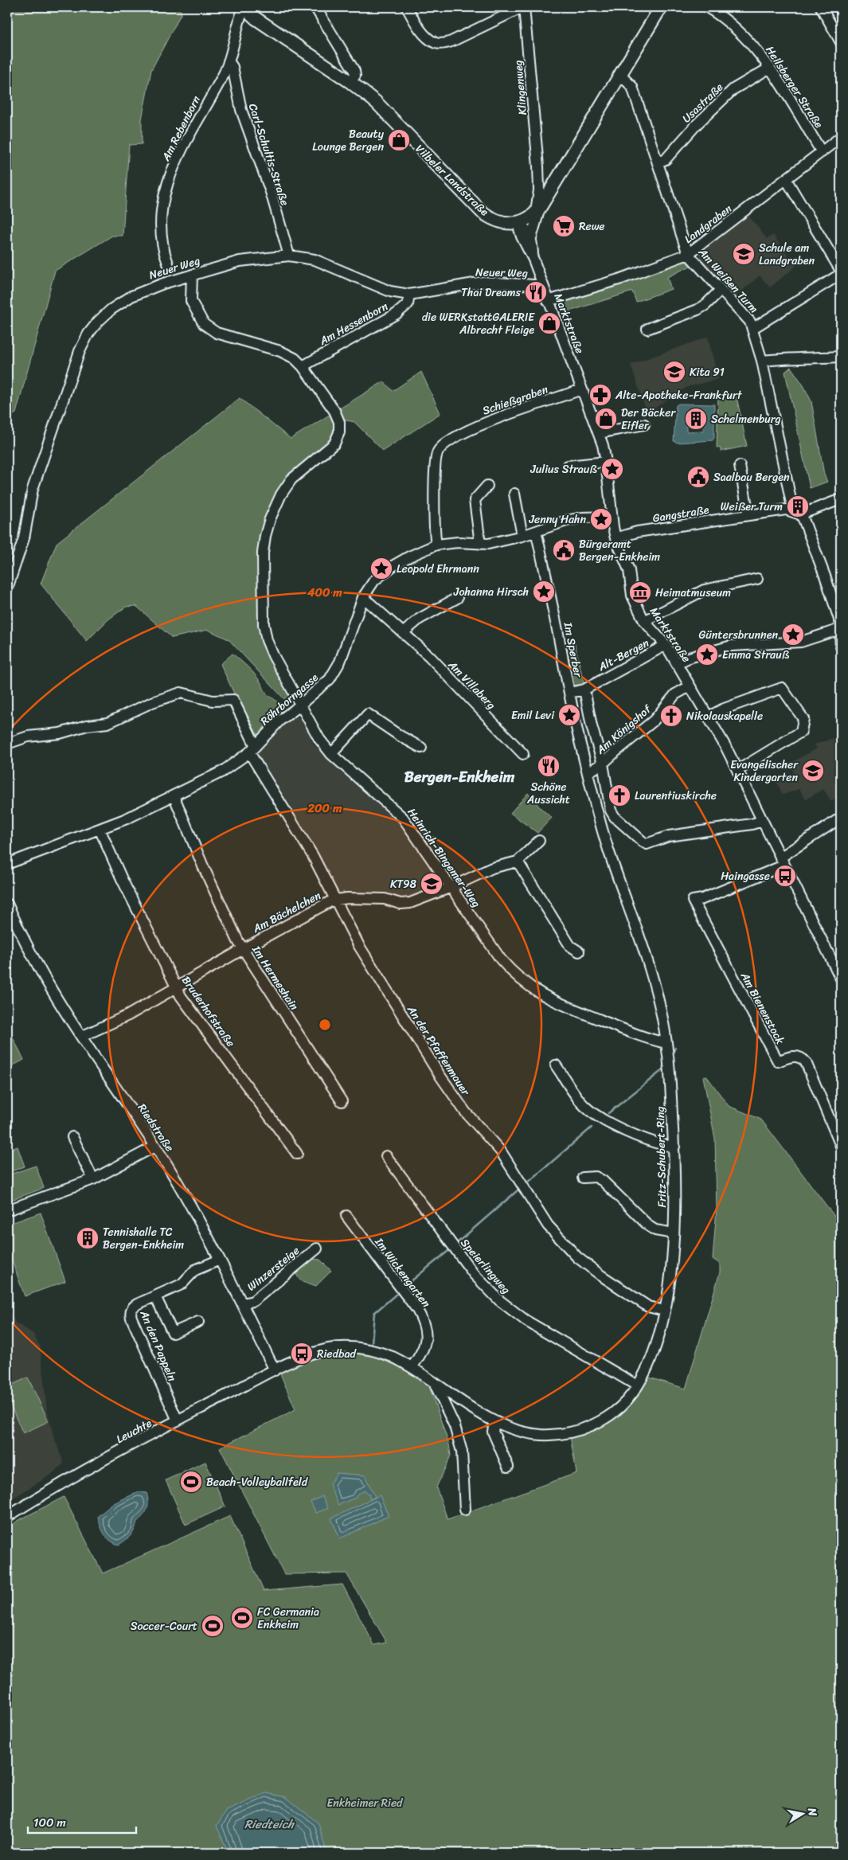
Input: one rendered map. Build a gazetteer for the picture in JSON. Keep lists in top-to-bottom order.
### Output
{
  "streets": {
    "main road": ["Vilbeler Landstraße"],
    "street": [
      "Heilsberger Straße",
      "Klingenweg",
      "Usastraße",
      "Am Rebenborn",
      "Carl-Schultis-Straße",
      "Landgraben",
      "Neuer Weg",
      "Am Weißen Turm",
      "Am Hessenborn",
      "Marktstraße",
      "Schießgraben",
      "Gangstraße",
      "Im Sperber",
      "Alt-Bergen",
      "Am Villaberg",
      "Röhrborngasse",
      "Am Königshof",
      "Heinrich-Bingemer-Weg",
      "Am Bächelchen",
      "Im Hermeshain",
      "Am Bienenstock",
      "Bruderhofstraße",
      "An der Pfaffenmauer",
      "Riedstraße",
      "Fritz-Schubert-Ring",
      "Speierlingweg",
      "Winzersteige",
      "Im Wickengarten",
      "An den Pappeln",
      "Leuchte"
    ]
  },
  "crossings": [
    ["Heilsberger Straße", "Usastraße"],
    ["Heilsberger Straße", "Landgraben"],
    ["Klingenweg", "Marktstraße"],
    ["Usastraße", "Am Weißen Turm"],
    ["Am Rebenborn", "Carl-Schultis-Straße"],
    ["Am Rebenborn", "Vilbeler Landstraße"],
    ["Carl-Schultis-Straße", "Neuer Weg"],
    ["Vilbeler Landstraße", "Marktstraße"],
    ["Landgraben", "Am Weißen Turm"],
    ["Landgraben", "Marktstraße"],
    ["Neuer Weg", "Am Hessenborn"],
    ["Neuer Weg", "Marktstraße"],
    ["Neuer Weg", "Heinrich-Bingemer-Weg"],
    ["Am Weißen Turm", "Gangstraße"],
    ["Am Hessenborn", "Heinrich-Bingemer-Weg"],
    ["Marktstraße", "Schießgraben"],
    ["Marktstraße", "Gangstraße"],
    ["Marktstraße", "Im Sperber"],
    ["Marktstraße", "Alt-Bergen"],
    ["Marktstraße", "Röhrborngasse"],
    ["Marktstraße", "Am Königshof"],
    ["Marktstraße", "Am Bienenstock"],
    ["Schießgraben", "Röhrborngasse"],
    ["Im Sperber", "Alt-Bergen"],
    ["Im Sperber", "Röhrborngasse"],
    ["Im Sperber", "Am Königshof"],
    ["Im Sperber", "Fritz-Schubert-Ring"],
    ["Am Villaberg", "Röhrborngasse"],
    ["Röhrborngasse", "Heinrich-Bingemer-Weg"],
    ["Röhrborngasse", "Im Hermeshain"],
    ["Röhrborngasse", "Bruderhofstraße"],
    ["Röhrborngasse", "An der Pfaffenmauer"],
    ["Am Königshof", "Fritz-Schubert-Ring"],
    ["Heinrich-Bingemer-Weg", "Am Bächelchen"],
    ["Heinrich-Bingemer-Weg", "Fritz-Schubert-Ring"],
    ["Am Bächelchen", "Im Hermeshain"],
    ["Am Bächelchen", "Bruderhofstraße"],
    ["Am Bächelchen", "An der Pfaffenmauer"],
    ["Am Bächelchen", "Riedstraße"],
    ["An der Pfaffenmauer", "Fritz-Schubert-Ring"],
    ["Riedstraße", "Fritz-Schubert-Ring"],
    ["Riedstraße", "Winzersteige"],
    ["Riedstraße", "An den Pappeln"],
    ["Riedstraße", "Leuchte"],
    ["Fritz-Schubert-Ring", "Speierlingweg"],
    ["Fritz-Schubert-Ring", "Im Wickengarten"],
    ["Fritz-Schubert-Ring", "Leuchte"],
    ["An den Pappeln", "Leuchte"]
  ],
  "districts": ["Bergen-Enkheim"],
  "water": ["Riedteich"],
  "parks": ["Enkheimer Ried"],
  "places": {
    "shop": ["Beauty Lounge Bergen", "die WERKstattGALERIE Albrecht Fleige", "Der Bäcker Eifler"],
    "supermarket": ["Rewe"],
    "school or university": [
      "Schule am Landgraben",
      "Kita 91",
      "Evangelischer Kindergarten",
      "KT98"
    ],
    "restaurant": ["Thai Dreams", "Schöne Aussicht"],
    "pharmacy": ["Alte-Apotheke-Frankfurt"],
    "building": ["Schelmenburg", "Weißer Turm", "Tennishalle TC Bergen-Enkheim"],
    "place": [
      "Julius Strauß",
      "Jenny Hahn",
      "Leopold Ehrmann",
      "Johanna Hirsch",
      "Güntersbrunnen",
      "Emma Strauß",
      "Emil Levi"
    ],
    "public building": ["Saalbau Bergen", "Bürgeramt Bergen-Enkheim"],
    "museum": ["Heimatmuseum"],
    "church": ["Nikolauskapelle", "Laurentiuskirche"],
    "bus stop": ["Haingasse", "Riedbad"],
    "sports": ["Beach-Volleyballfeld", "FC Germania Enkheim", "Soccer-Court"]
  },
  "scale_bar": "100 m",
  "north": "right",
  "rings": ["400 m", "200 m"]
}
